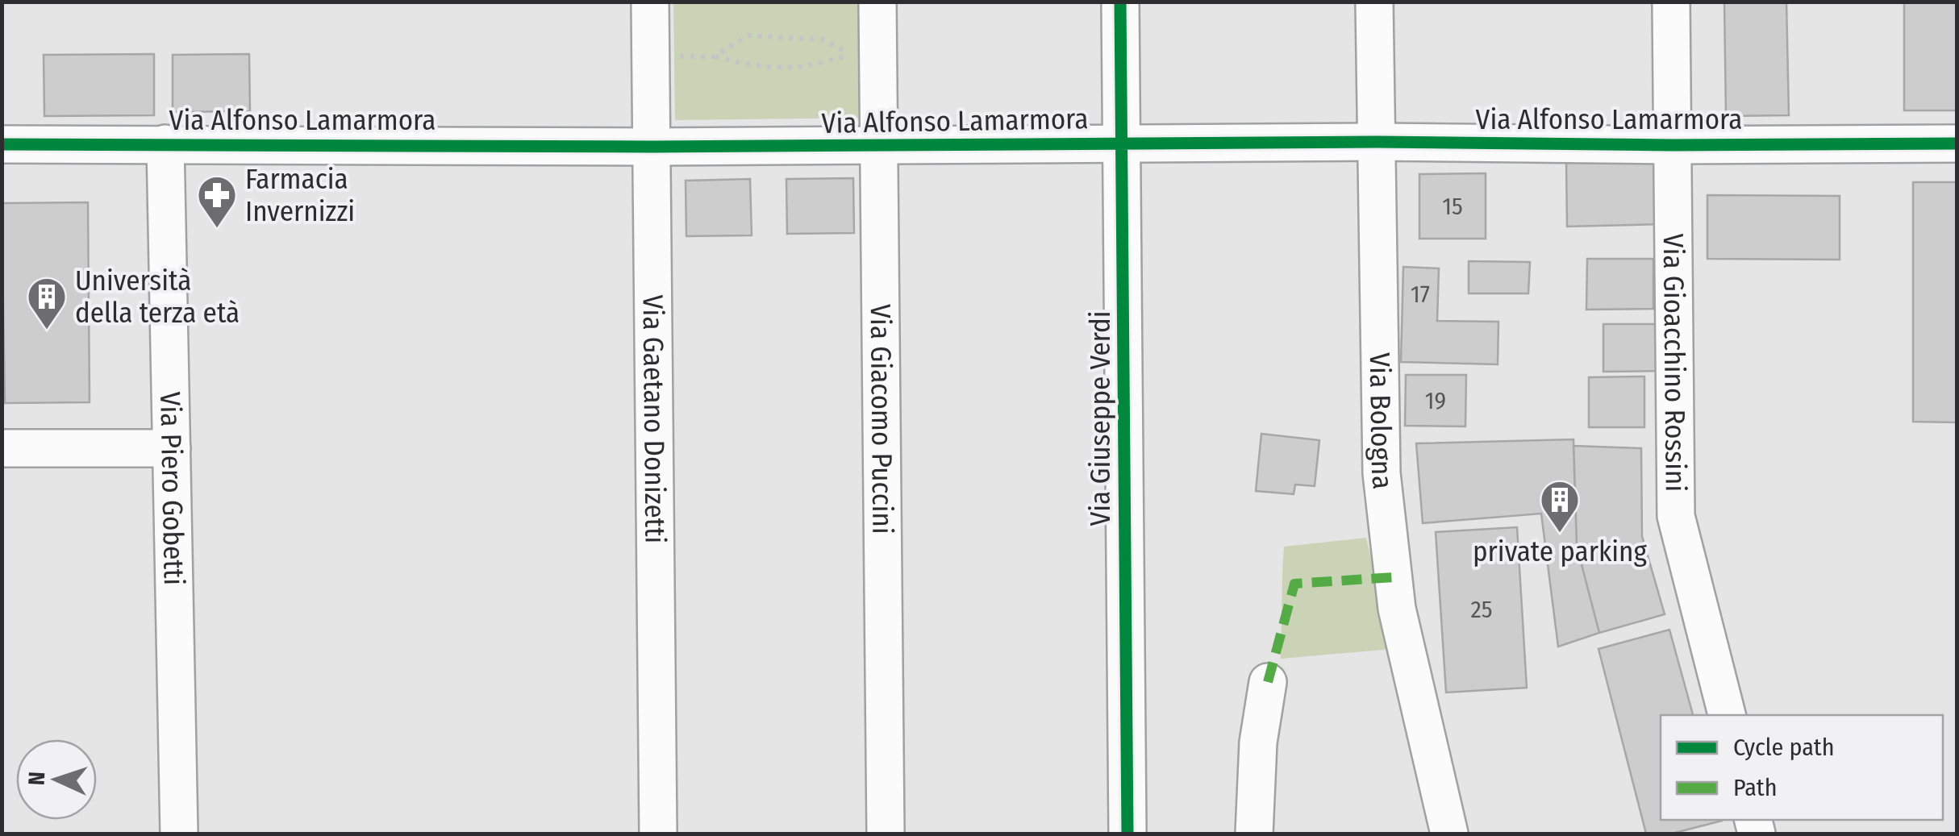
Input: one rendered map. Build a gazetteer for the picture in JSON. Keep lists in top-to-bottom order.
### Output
{
  "streets": {
    "street": [
      "Via Alfonso Lamarmora",
      "Via Gioacchino Rossini",
      "Via Gaetano Donizetti",
      "Via Giacomo Puccini",
      "Via Giuseppe Verdi",
      "Via Bologna",
      "Via Piero Gobetti"
    ]
  },
  "crossings": [
    ["Via Alfonso Lamarmora", "Via Gioacchino Rossini"],
    ["Via Alfonso Lamarmora", "Via Gaetano Donizetti"],
    ["Via Alfonso Lamarmora", "Via Giacomo Puccini"],
    ["Via Alfonso Lamarmora", "Via Giuseppe Verdi"],
    ["Via Alfonso Lamarmora", "Via Bologna"],
    ["Via Alfonso Lamarmora", "Via Piero Gobetti"]
  ],
  "places": {
    "pharmacy": ["Farmacia Invernizzi"],
    "building": ["Università della terza età", "private parking"]
  },
  "house_numbers": [
    "15",
    "17",
    "19",
    "25"
  ],
  "legend": ["Cycle path", "Path"],
  "north": "left"
}
